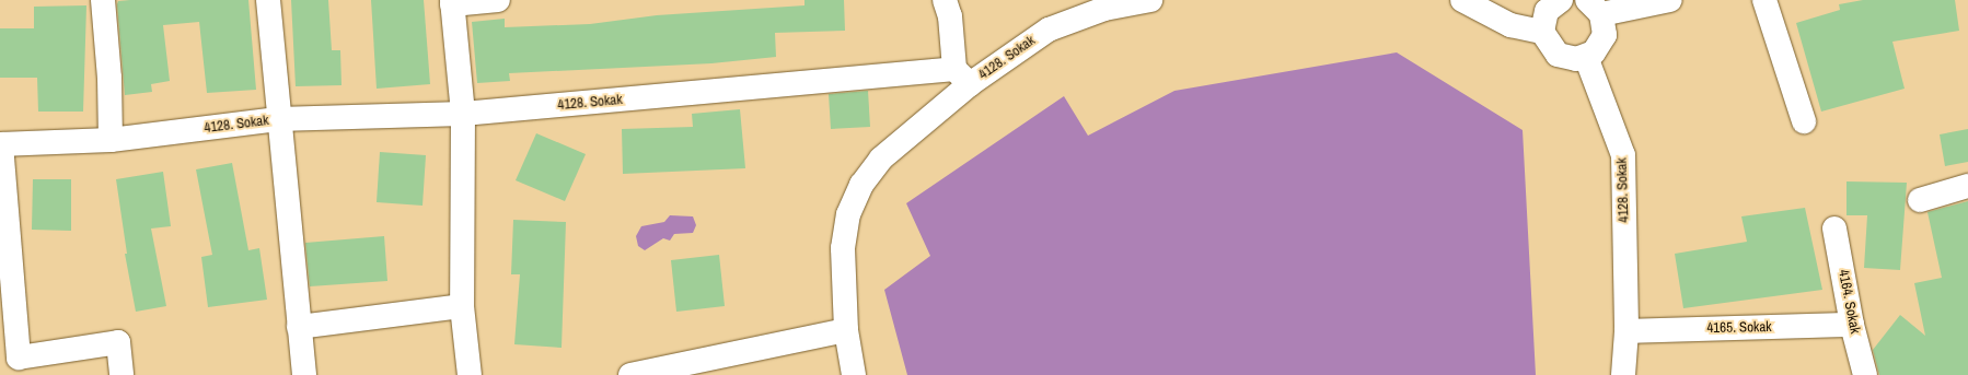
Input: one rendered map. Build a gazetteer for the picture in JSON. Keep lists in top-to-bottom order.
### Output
{
  "streets": {
    "street": ["4128. Sokak", "4164. Sokak", "4165. Sokak"]
  },
  "crossings": [
    ["4128. Sokak", "4165. Sokak"],
    ["4164. Sokak", "4165. Sokak"]
  ]
}
